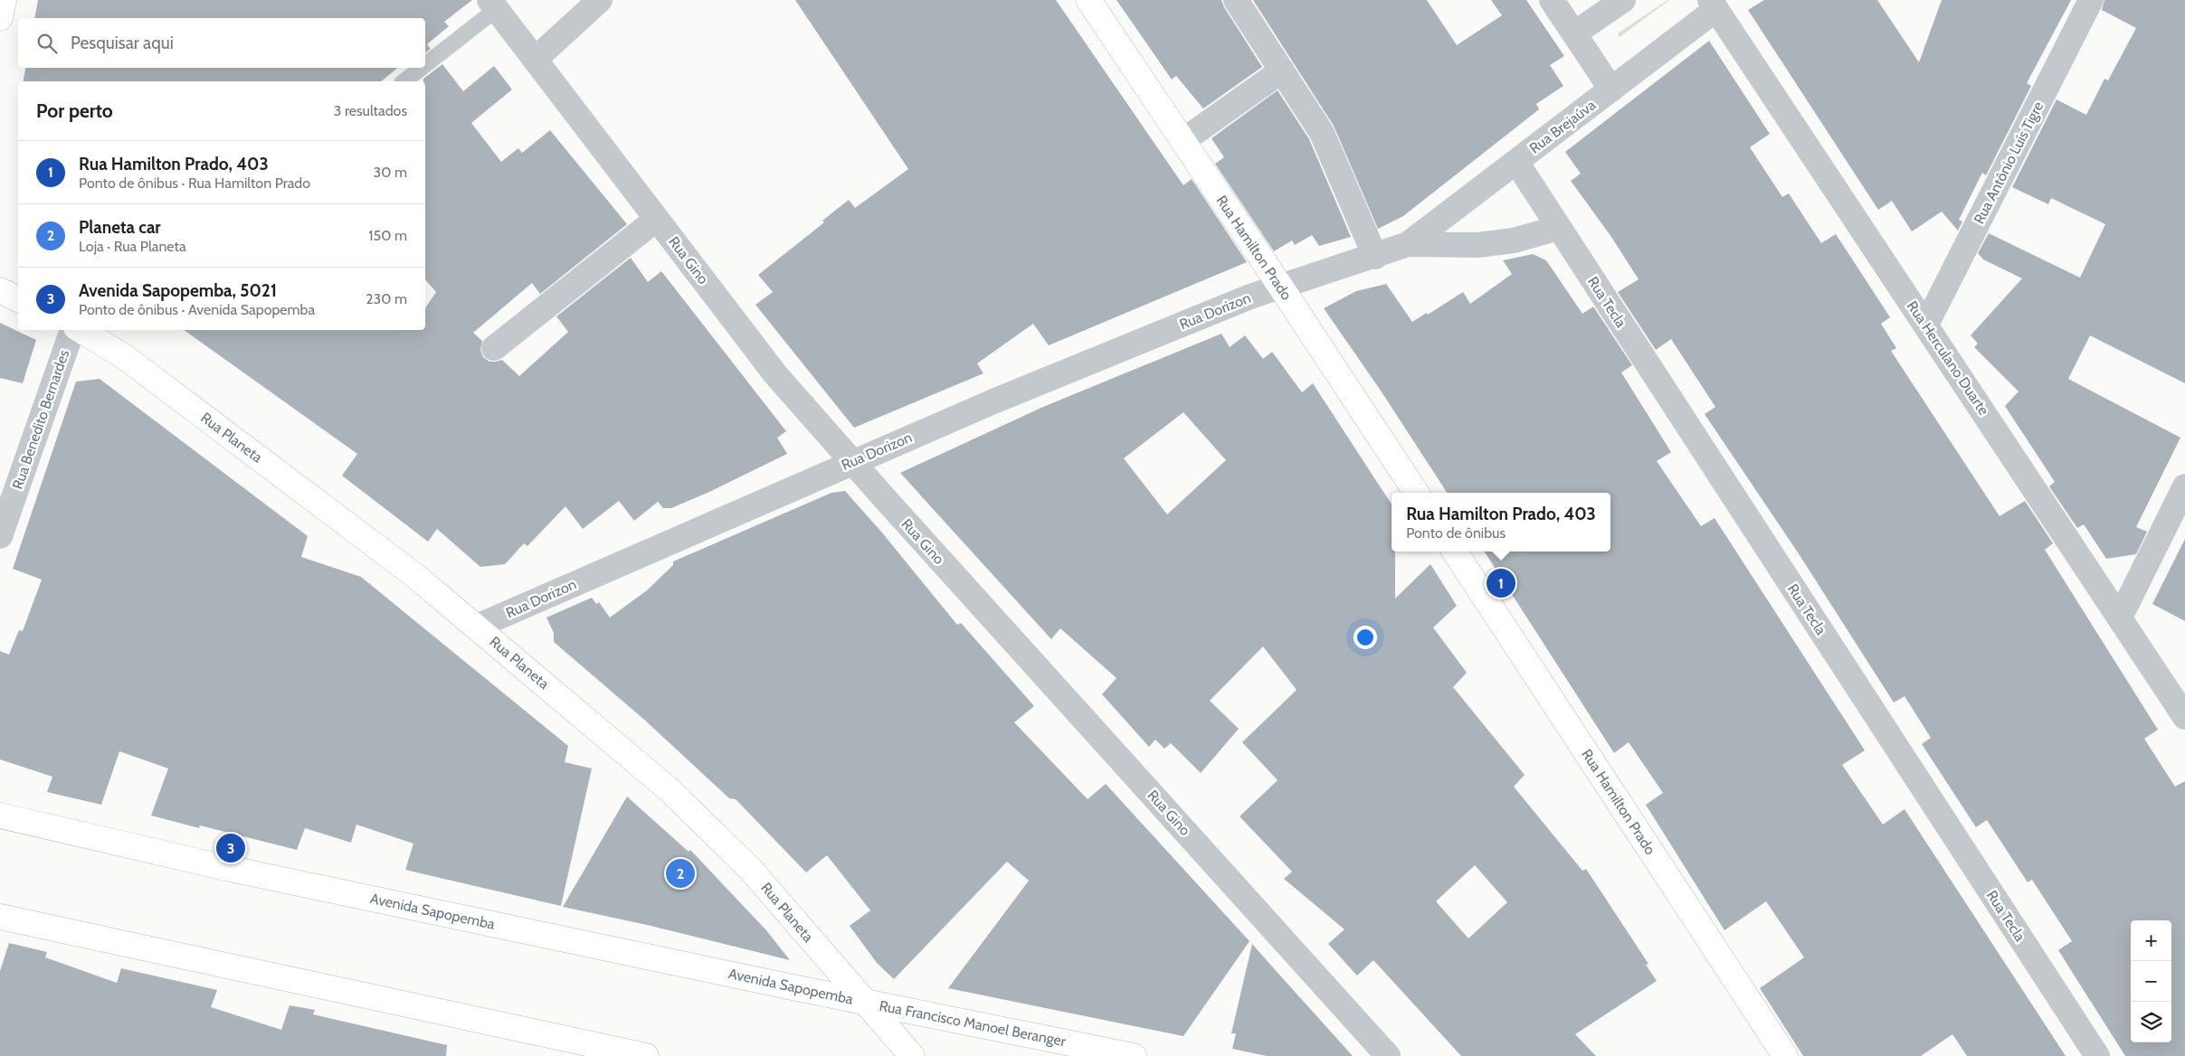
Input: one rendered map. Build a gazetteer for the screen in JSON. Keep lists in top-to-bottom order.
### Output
{
  "streets": {
    "main road": [
      "Rua Hamilton Prado",
      "Rua Planeta",
      "Avenida Sapopemba",
      "Rua Francisco Manoel Beranger"
    ],
    "street": [
      "Rua Brejaúva",
      "Rua Antônio Luís Tigre",
      "Rua Gino",
      "Rua Tecla",
      "Rua Dorizon",
      "Rua Herculano Duarte",
      "Rua Benedito Bernardes"
    ]
  },
  "crossings": [
    ["Rua Brejaúva", "Rua Hamilton Prado"],
    ["Rua Brejaúva", "Rua Tecla"],
    ["Rua Brejaúva", "Rua Dorizon"],
    ["Rua Brejaúva", "Rua Herculano Duarte"],
    ["Rua Antônio Luís Tigre", "Rua Herculano Duarte"],
    ["Rua Hamilton Prado", "Rua Dorizon"],
    ["Rua Gino", "Rua Dorizon"],
    ["Rua Dorizon", "Rua Planeta"],
    ["Rua Planeta", "Avenida Sapopemba"],
    ["Rua Planeta", "Rua Francisco Manoel Beranger"],
    ["Avenida Sapopemba", "Rua Francisco Manoel Beranger"]
  ],
  "page": {
    "search": "Pesquisar aqui",
    "heading": ["Por perto", "3 resultados"],
    "list": [
      {
        "mark": "1",
        "name": "Rua Hamilton Prado, 403",
        "note": "Ponto de ônibus · Rua Hamilton Prado",
        "value": "30 m"
      },
      {
        "mark": "2",
        "name": "Planeta car",
        "note": "Loja · Rua Planeta",
        "value": "150 m"
      },
      {
        "mark": "3",
        "name": "Avenida Sapopemba, 5021",
        "note": "Ponto de ônibus · Avenida Sapopemba",
        "value": "230 m"
      }
    ],
    "popup": ["Rua Hamilton Prado, 403", "Ponto de ônibus"],
    "pins": ["1", "3", "2"],
    "map_buttons": ["+", "−"]
  }
}
